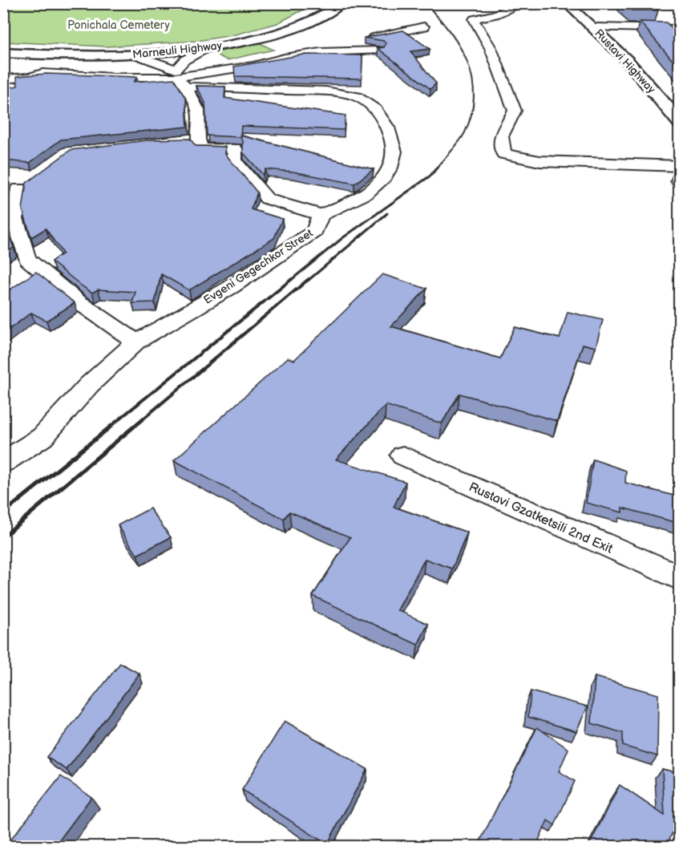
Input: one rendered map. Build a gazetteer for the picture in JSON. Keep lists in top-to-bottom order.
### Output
{
  "streets": {
    "highway": ["Marneuli Highway", "Rustavi Highway"],
    "street": ["Evgeni Gegechkor Street", "Rustavi Gzatketsili 2nd Exit"]
  },
  "crossings": [
    ["Marneuli Highway", "Evgeni Gegechkor Street"]
  ],
  "parks": ["Ponichala Cemetery"]
}
